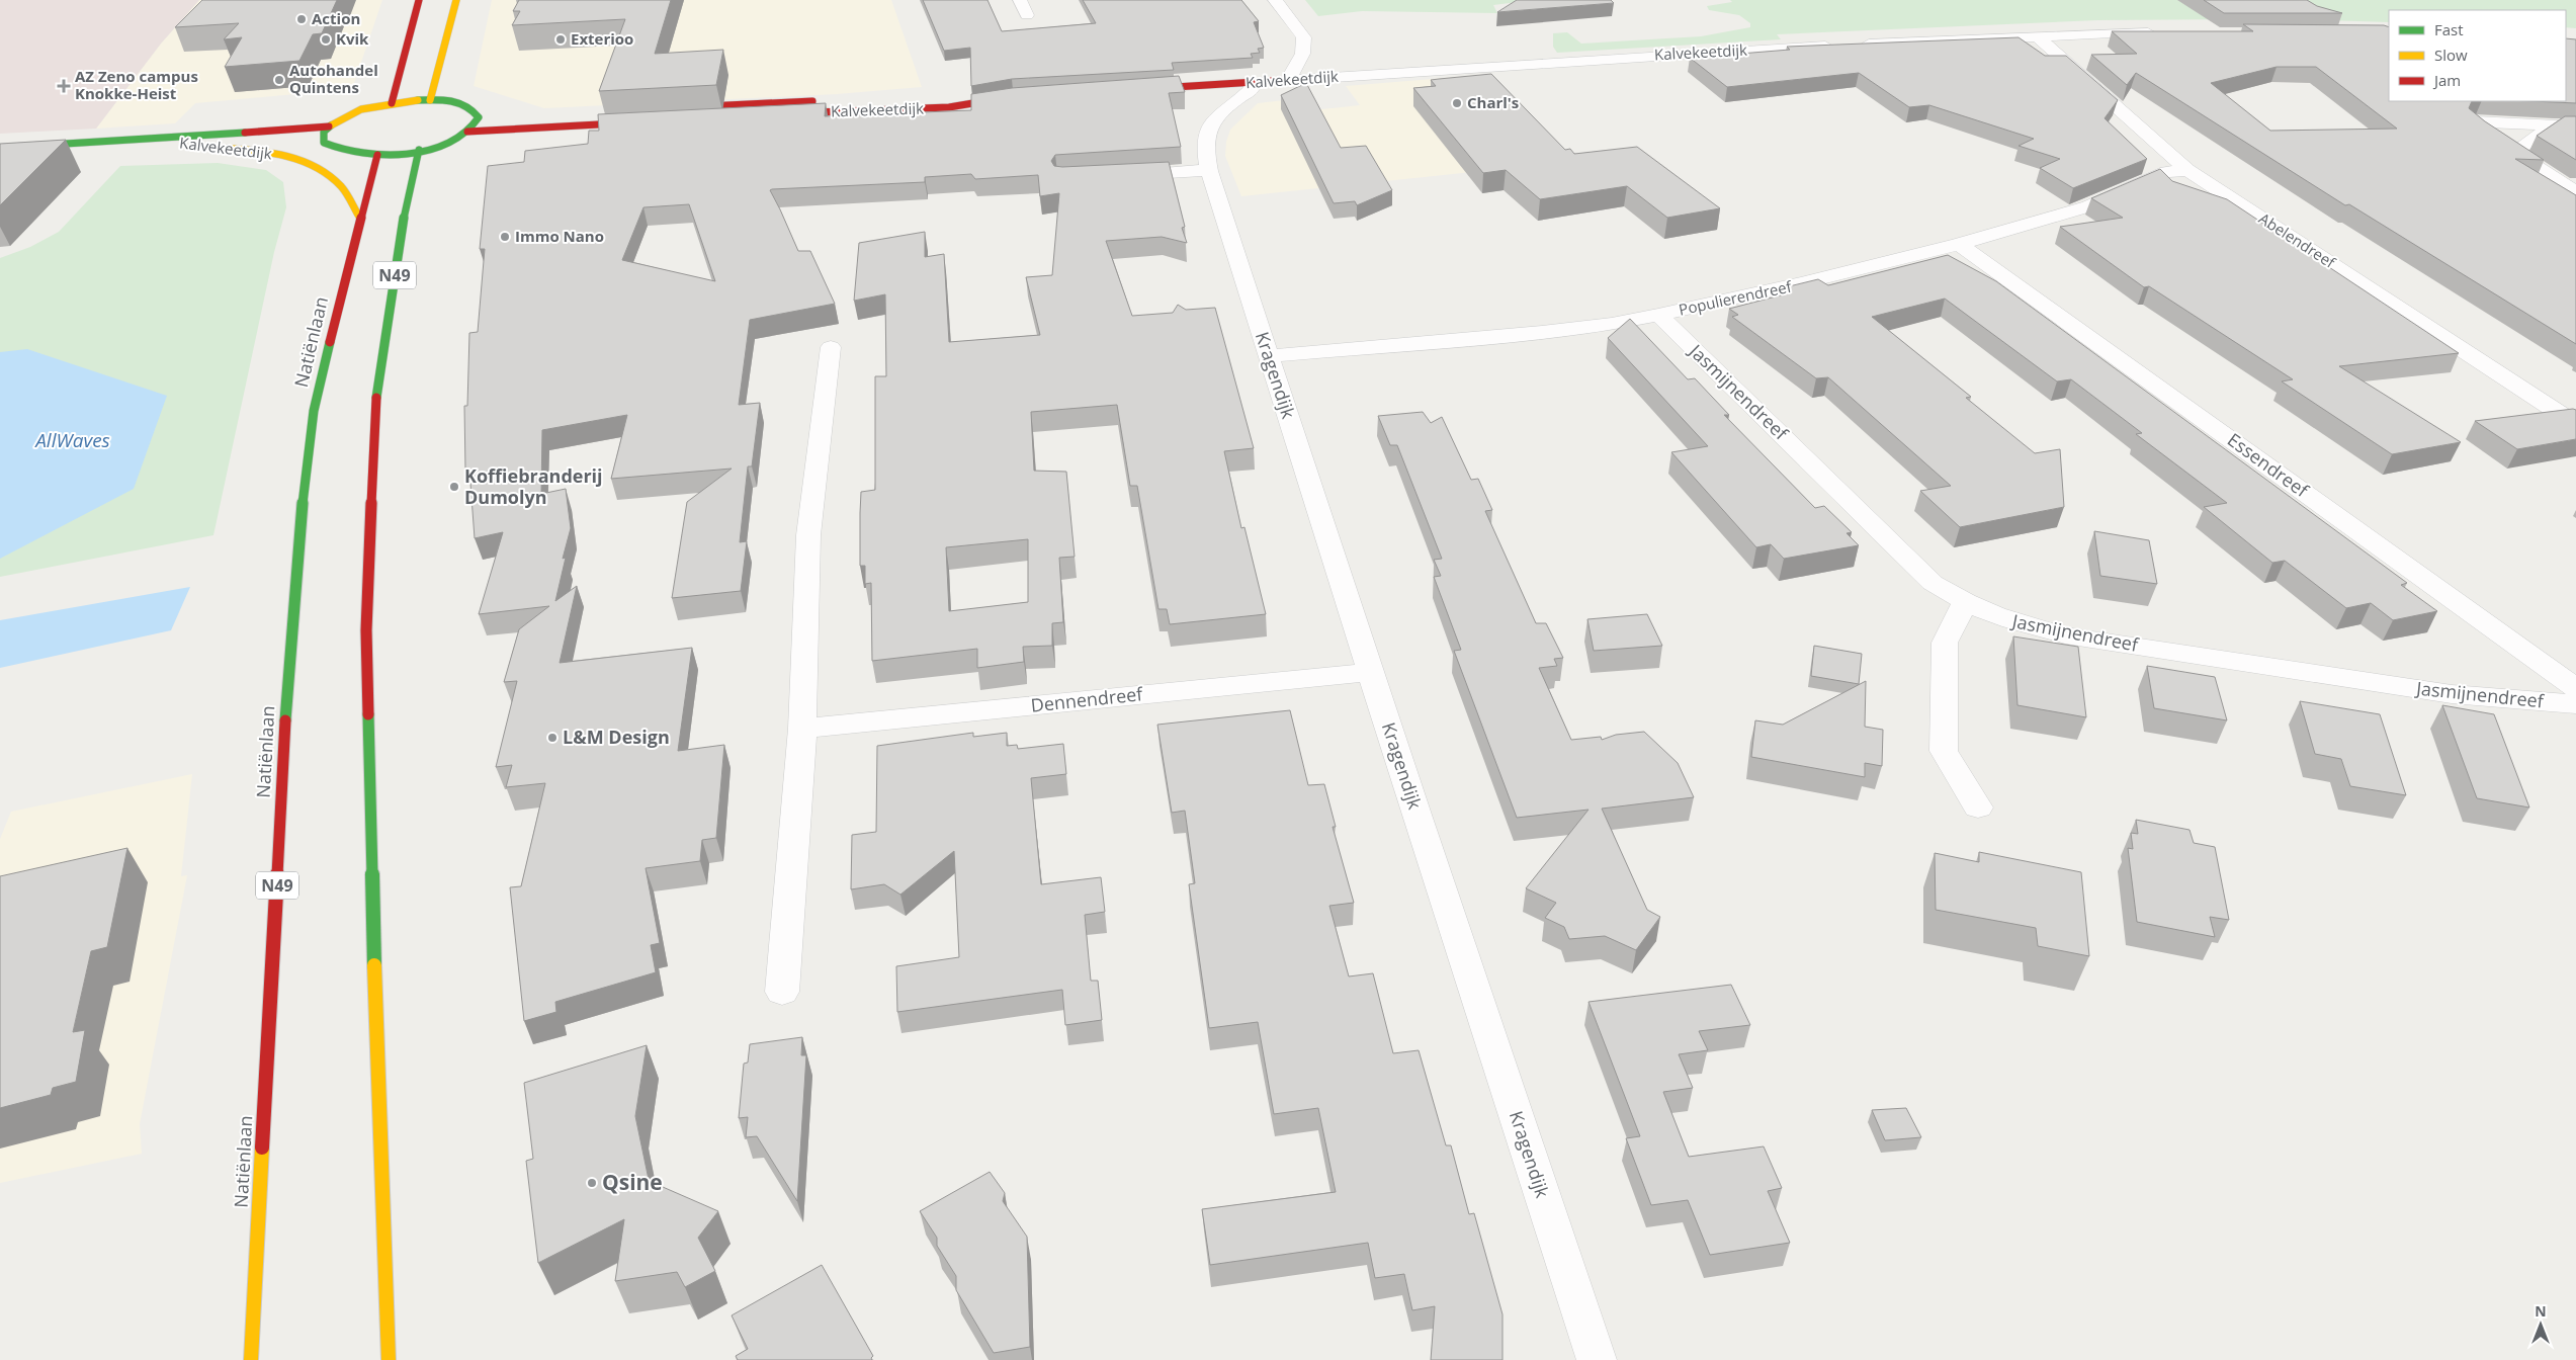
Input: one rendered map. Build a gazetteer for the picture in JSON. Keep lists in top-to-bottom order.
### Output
{
  "streets": {
    "main road": ["Kalvekeetdijk", "N49", "Natiënlaan"],
    "street": [
      "Abelendreef",
      "Populierendreef",
      "Kragendijk",
      "Jasmijnendreef",
      "Essendreef",
      "Dennendreef"
    ]
  },
  "crossings": [
    ["Kalvekeetdijk", "Abelendreef"],
    ["Kalvekeetdijk", "Natiënlaan"],
    ["Kalvekeetdijk", "Kragendijk"],
    ["Abelendreef", "Populierendreef"],
    ["Populierendreef", "Kragendijk"],
    ["Populierendreef", "Jasmijnendreef"],
    ["Populierendreef", "Essendreef"],
    ["Kragendijk", "Dennendreef"]
  ],
  "water": ["AllWaves"],
  "places": {
    "other": [
      "Action",
      "Kvik",
      "Exterioo",
      "Autohandel Quintens",
      "Charl's",
      "Immo Nano",
      "Koffiebranderij Dumolyn",
      "L&M Design",
      "Qsine"
    ],
    "health": ["AZ Zeno campus Knokke-Heist"]
  },
  "legend": ["Fast", "Slow", "Jam"],
  "north": "top"
}
